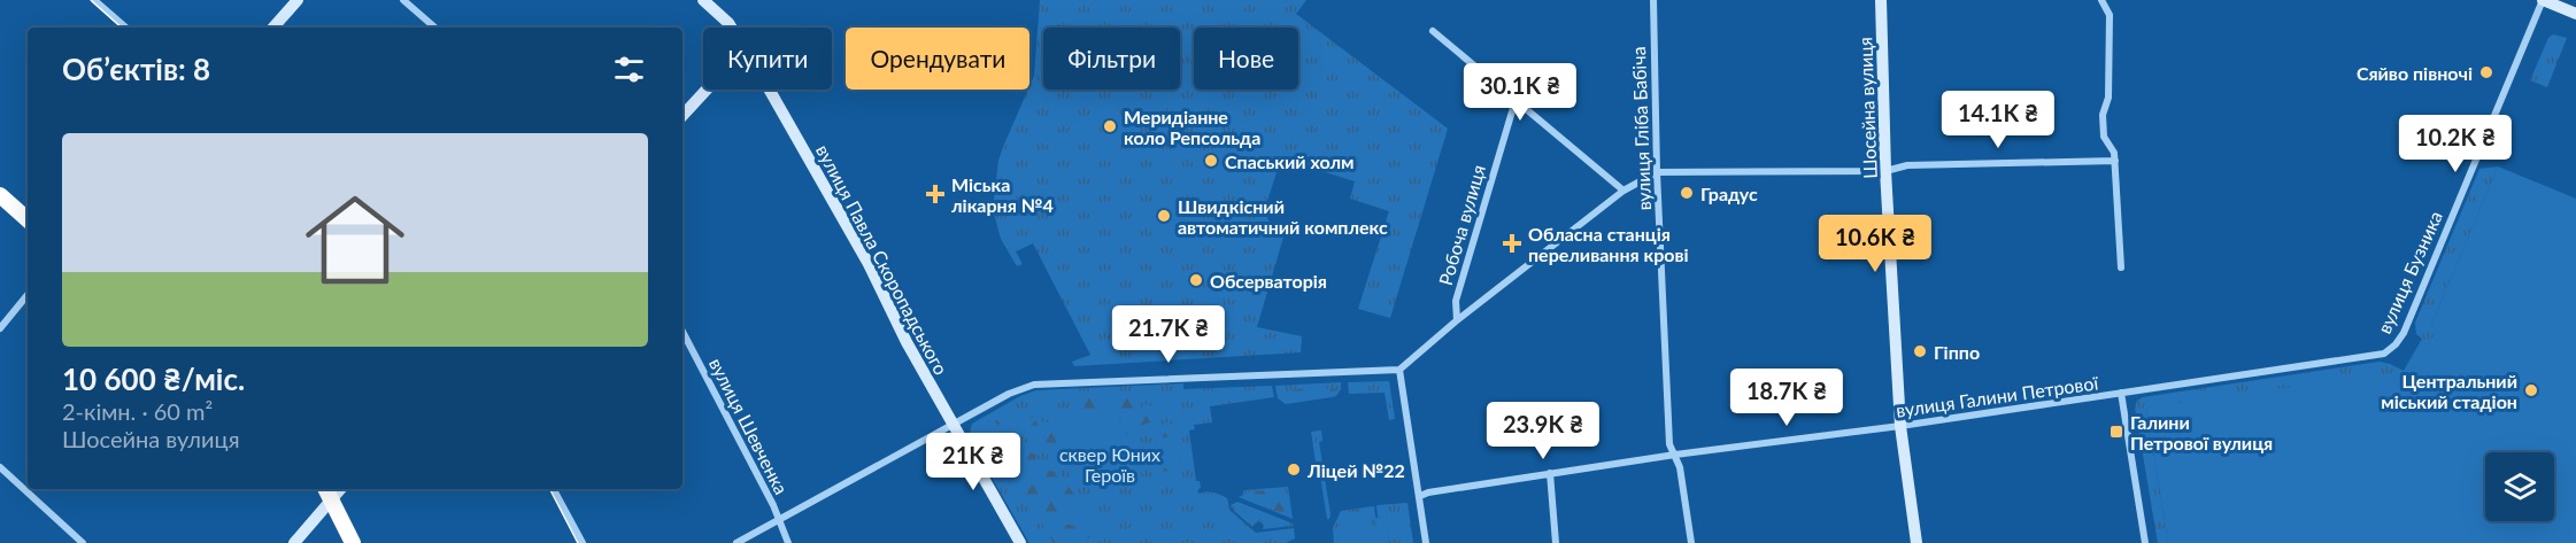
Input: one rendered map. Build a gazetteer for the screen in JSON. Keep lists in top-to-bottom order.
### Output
{
  "streets": {
    "street": [
      "Шосейна вулиця",
      "вулиця Гліба Бабіча",
      "Робоча вулиця",
      "вулиця Павла Скоропадського",
      "вулиця Бузника",
      "вулиця Галини Петрової",
      "вулиця Шевченка"
    ]
  },
  "crossings": [
    ["Шосейна вулиця", "вулиця Галини Петрової"],
    ["вулиця Гліба Бабіча", "вулиця Галини Петрової"],
    ["вулиця Бузника", "вулиця Галини Петрової"]
  ],
  "parks": ["сквер Юних Героїв"],
  "places": {
    "other": [
      "Сяйво півночі",
      "Меридіанне коло Репсольда",
      "Спаський холм",
      "Градус",
      "Швидкісний автоматичний комплекс",
      "Обсерваторія",
      "Гіппо",
      "Центральний міський стадіон",
      "Ліцей №22"
    ],
    "health": ["Міська лікарня №4", "Обласна станція переливання крові"],
    "transit": ["Галини Петрової вулиця"]
  },
  "page": {
    "chip": [
      "Купити",
      "Орендувати",
      "Фільтри",
      "Нове"
    ],
    "heading": "Об’єктів: 8",
    "price": [
      "30.1K ₴",
      "14.1K ₴",
      "10.2K ₴",
      "10.6K ₴",
      "21.7K ₴",
      "18.7K ₴",
      "23.9K ₴",
      "21K ₴"
    ],
    "list": [
      {
        "name": "10 600 ₴/міс.",
        "note": "2-кімн. · 60 m² · Шосейна вулиця"
      }
    ]
  }
}
